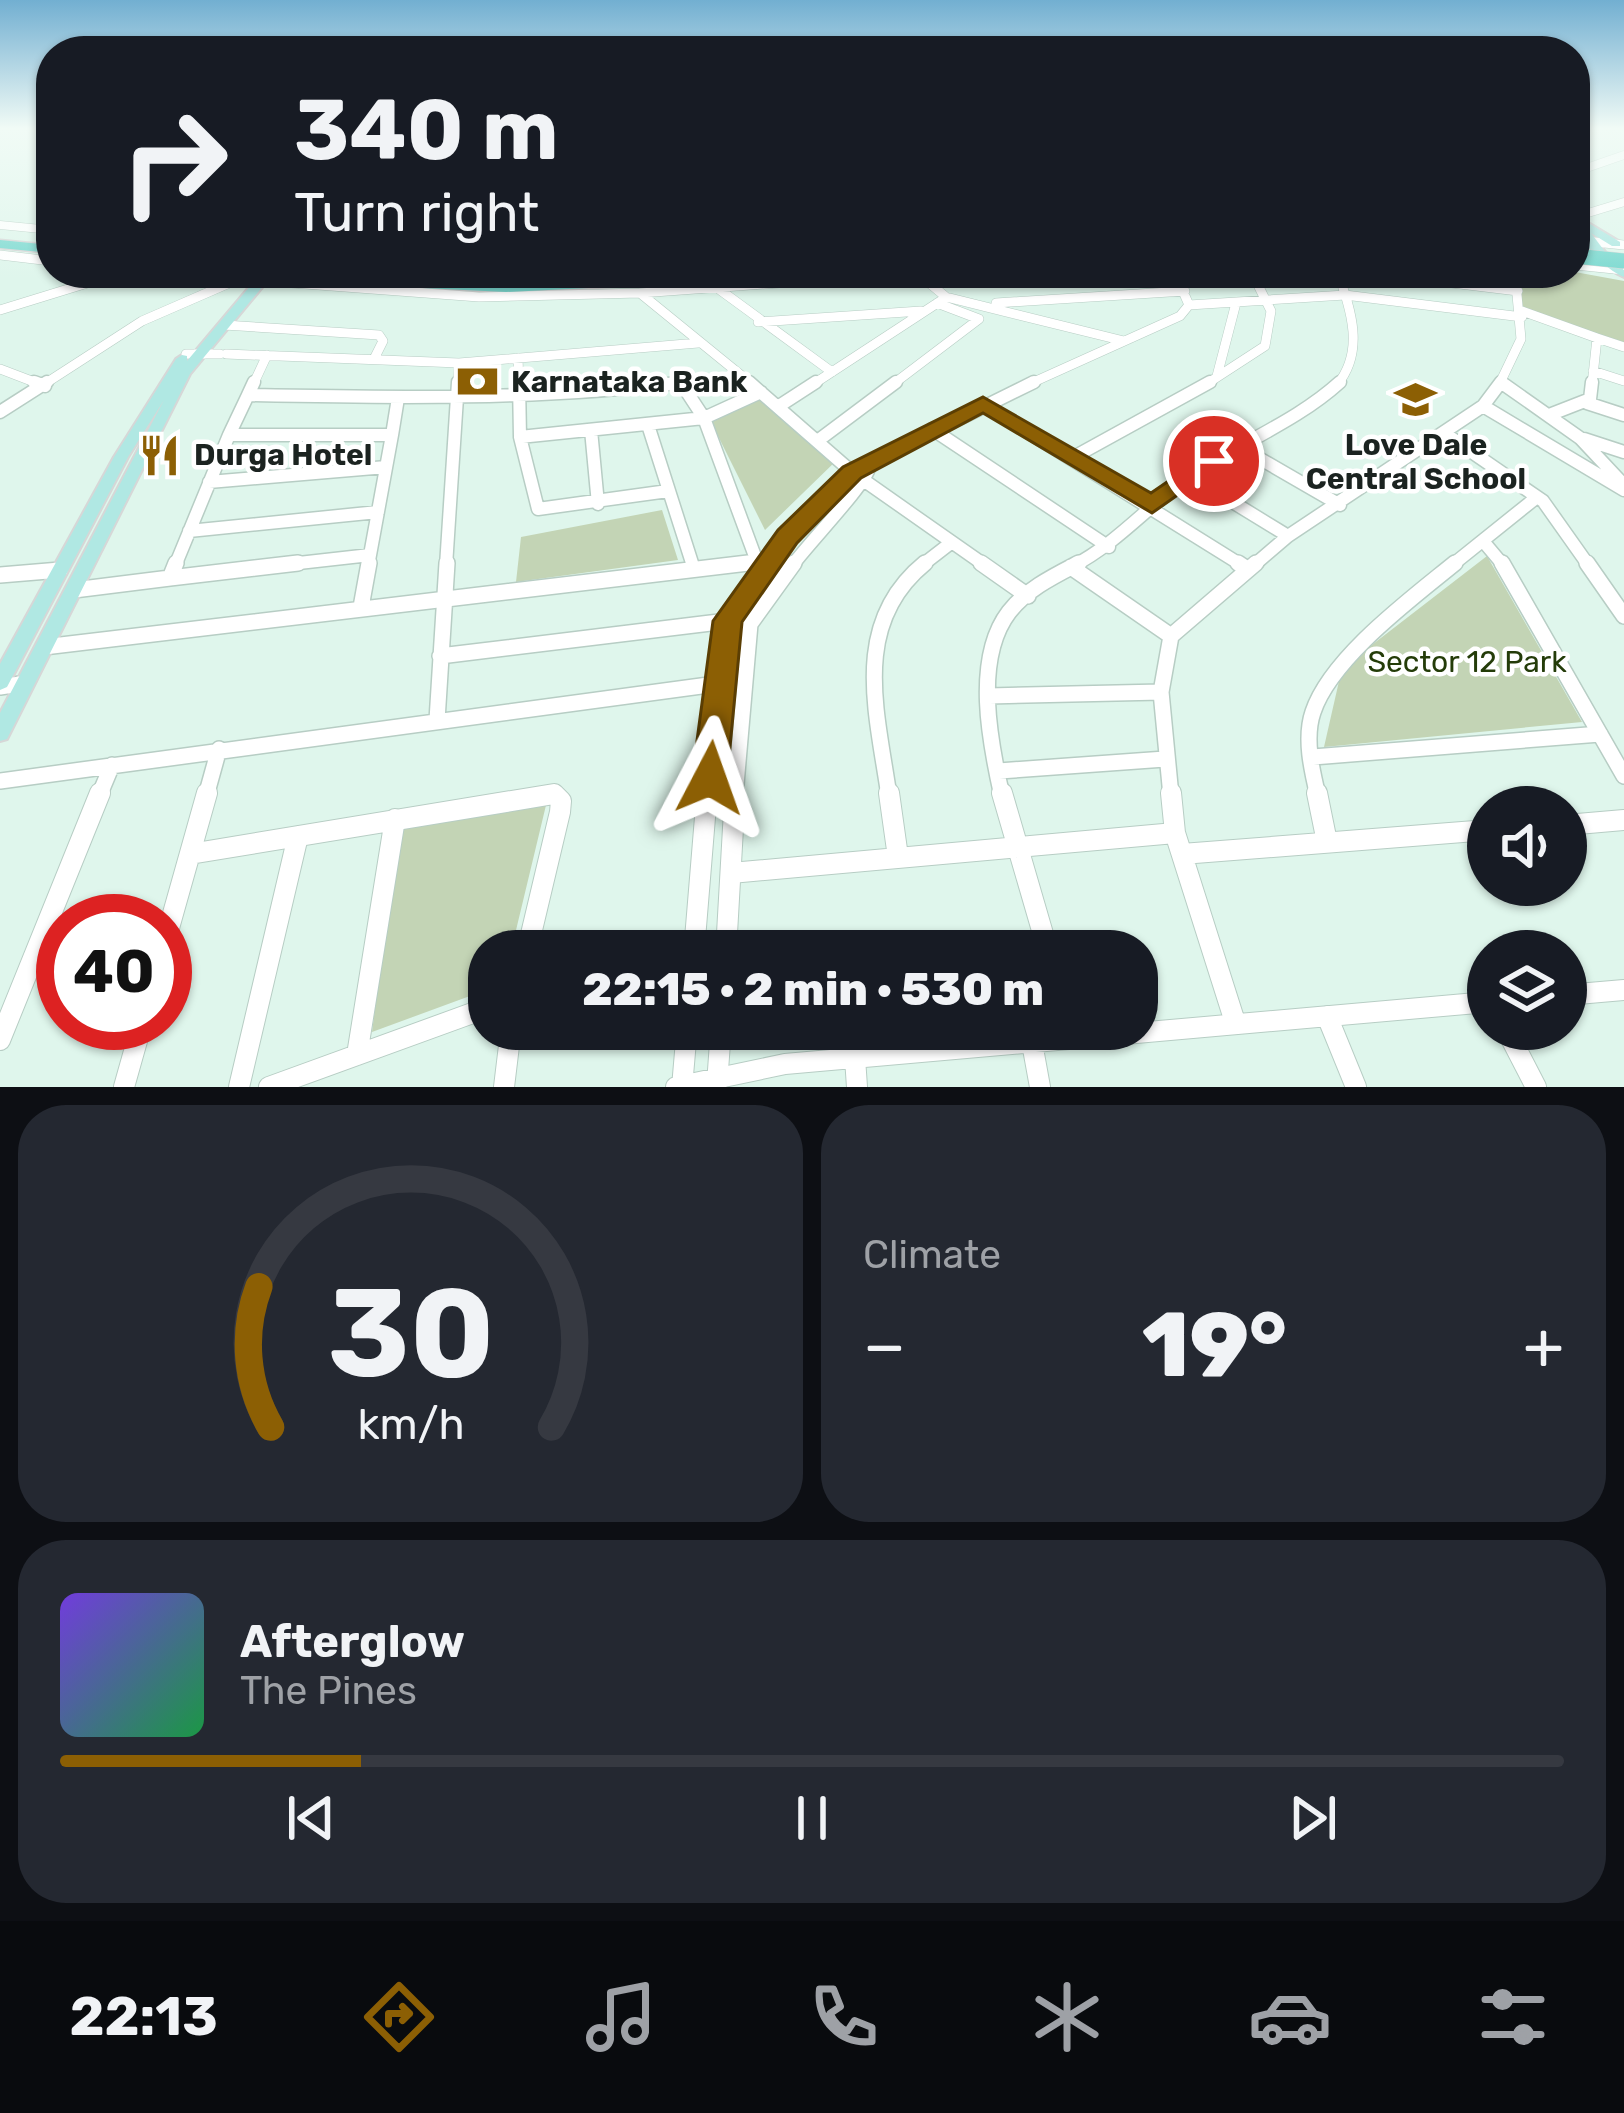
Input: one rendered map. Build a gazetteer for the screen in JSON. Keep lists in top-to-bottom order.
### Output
{
  "parks": ["Sector 12 Park"],
  "places": {
    "bank": ["Karnataka Bank"],
    "school or university": ["Love Dale Central School"],
    "restaurant": ["Durga Hotel"]
  },
  "page": {
    "turn": ["340 m", "Turn right"],
    "limit": "40",
    "trip": "22:15 · 2 min · 530 m",
    "tile": "Climate",
    "heat": ["−", "19°", "+"],
    "song": ["Afterglow", "The Pines"],
    "tabs": "22:13",
    "gauge": ["30", "km/h"]
  }
}
